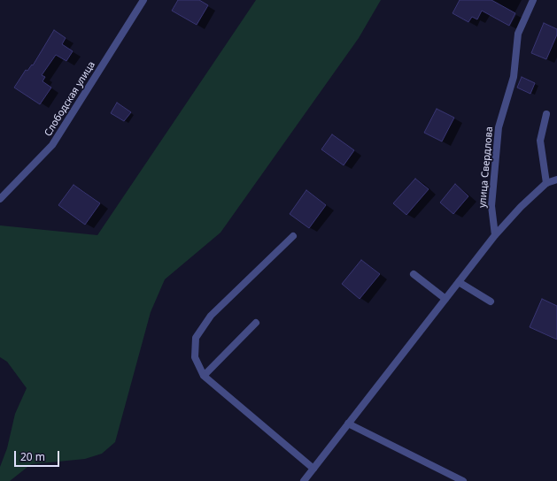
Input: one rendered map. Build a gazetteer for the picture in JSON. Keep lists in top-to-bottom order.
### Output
{
  "streets": {
    "street": ["Слободская улица", "улица Свердлова"]
  },
  "scale_bar": "20 m"
}
